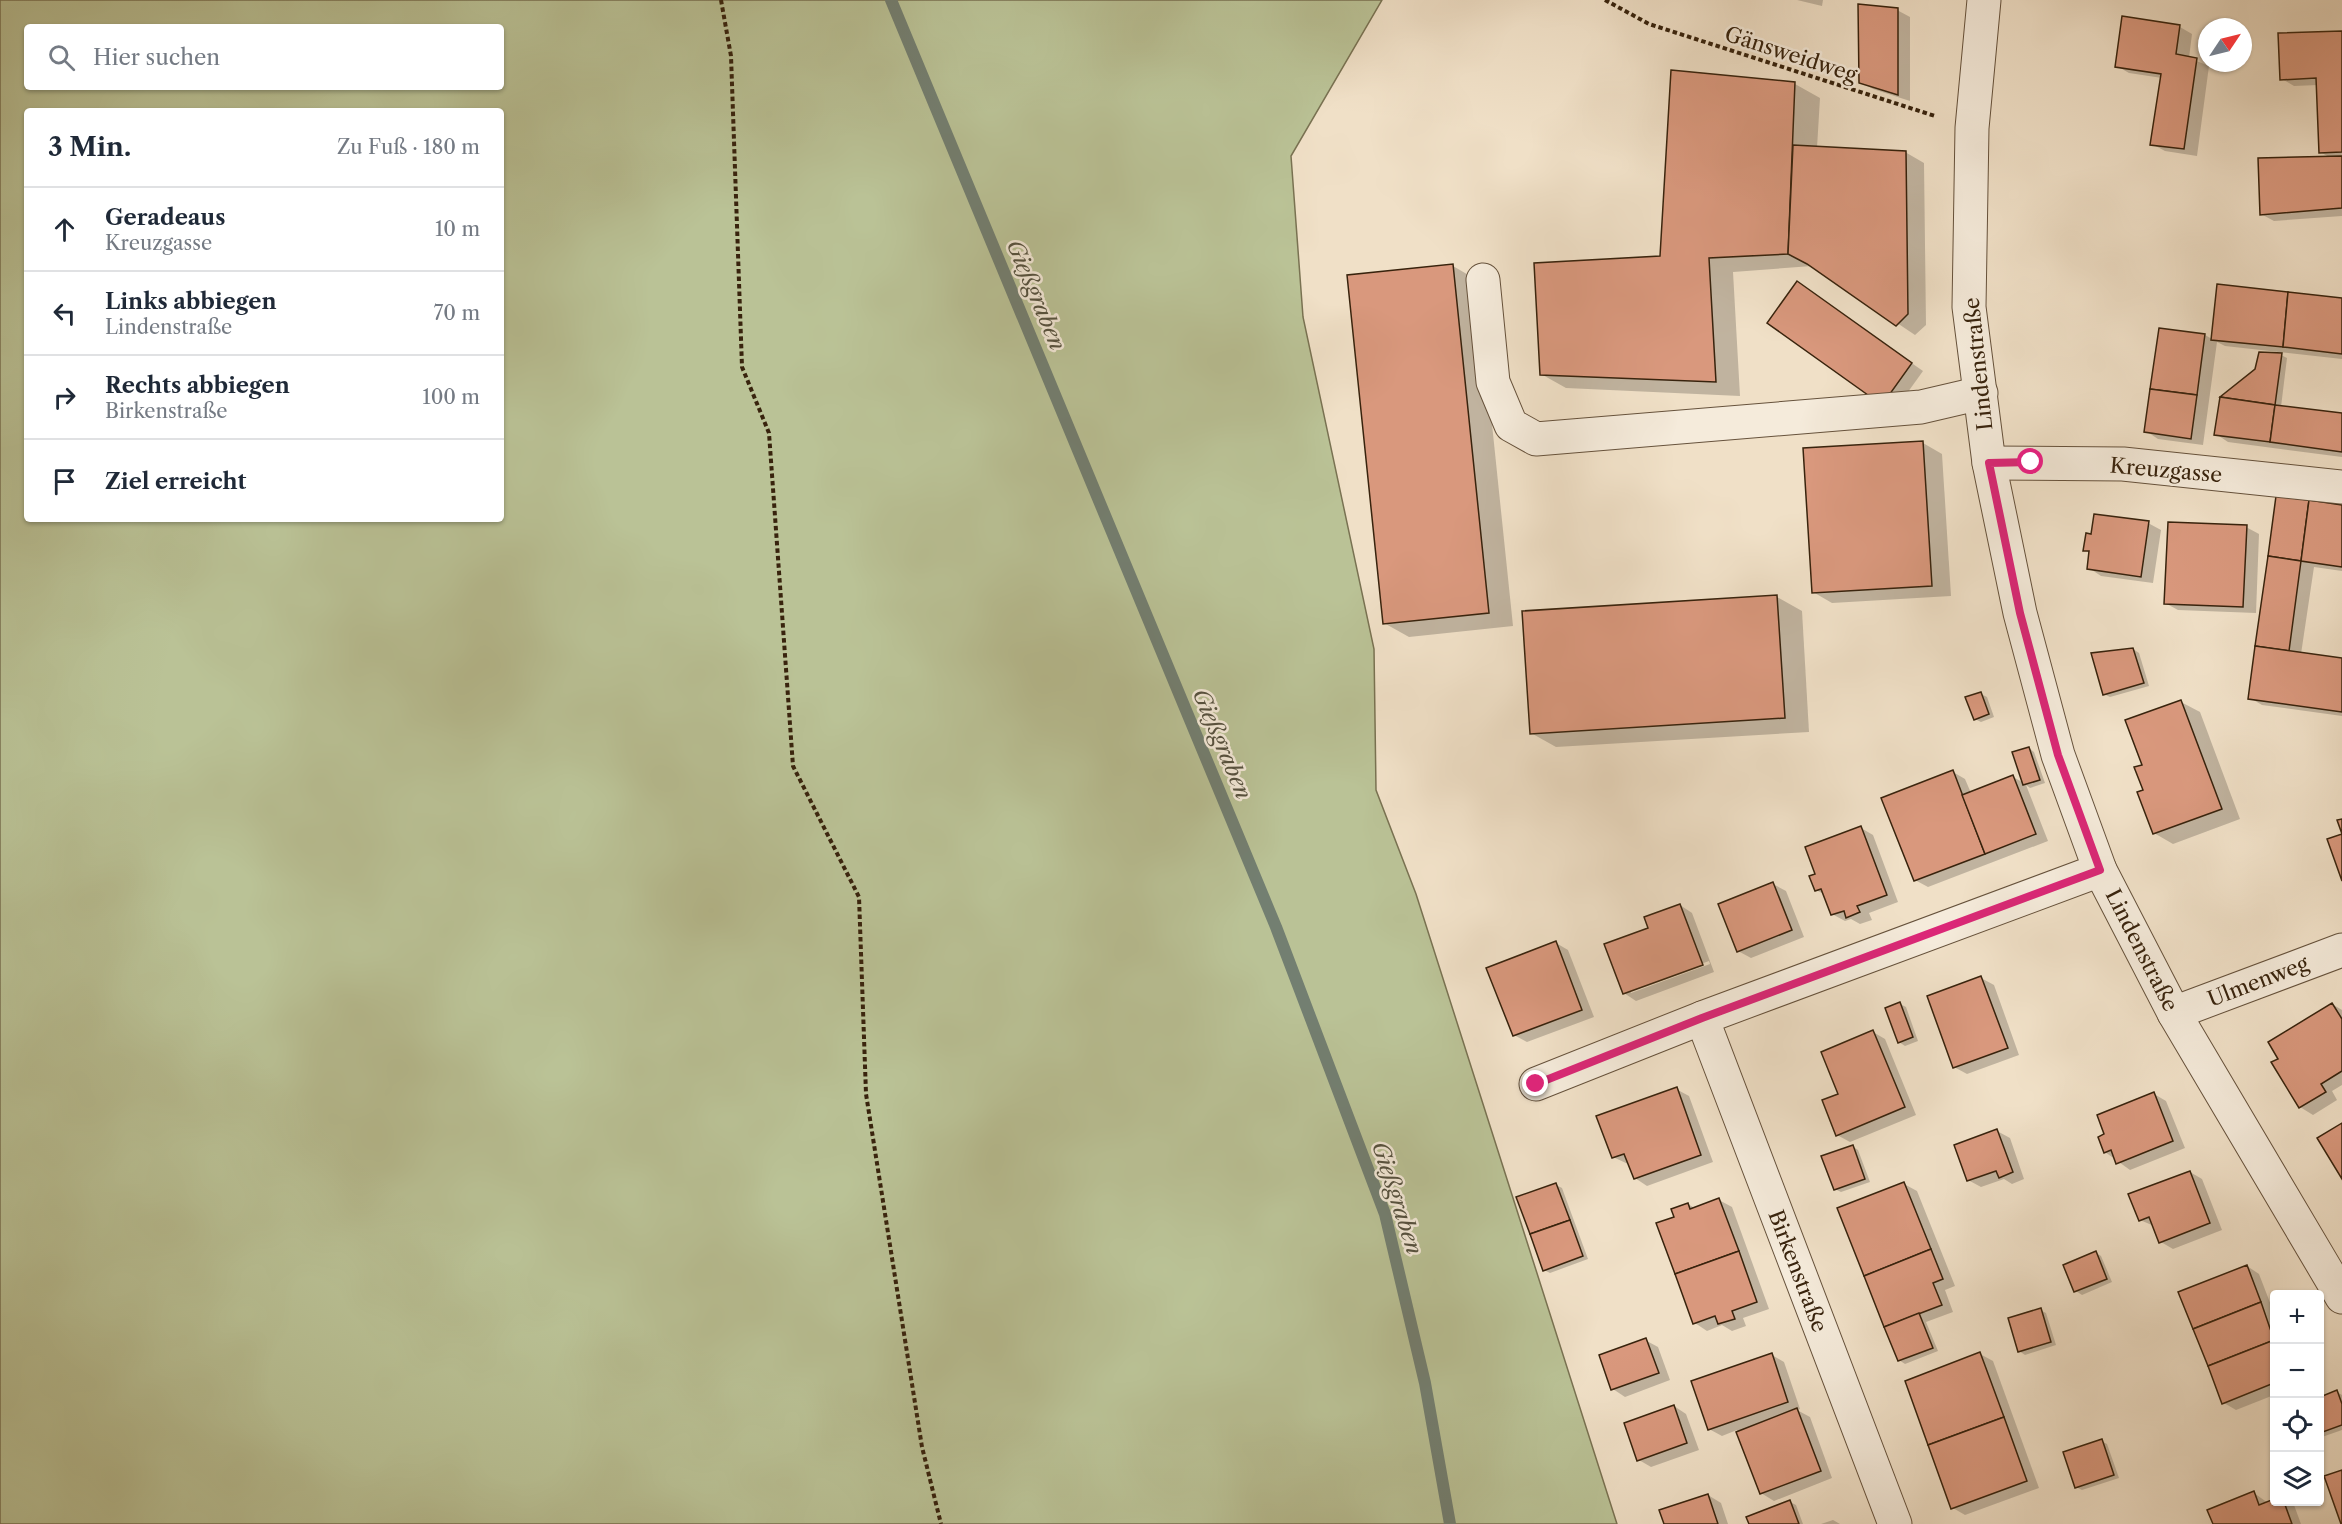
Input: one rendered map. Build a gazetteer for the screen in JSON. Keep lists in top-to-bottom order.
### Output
{
  "streets": {
    "street": [
      "Lindenstraße",
      "Kreuzgasse",
      "Ulmenweg",
      "Birkenstraße"
    ],
    "path": ["Gänsweidweg"]
  },
  "crossings": [
    ["Gänsweidweg", "Lindenstraße"],
    ["Lindenstraße", "Kreuzgasse"],
    ["Lindenstraße", "Ulmenweg"]
  ],
  "water": ["Gießgraben"],
  "north": "top right",
  "page": {
    "search": "Hier suchen",
    "heading": ["3 Min.", "Zu Fuß · 180 m"],
    "list": [
      ["Geradeaus", "Kreuzgasse", "10 m"],
      ["Links abbiegen", "Lindenstraße", "70 m"],
      ["Rechts abbiegen", "Birkenstraße", "100 m"],
      "Ziel erreicht"
    ],
    "map_buttons": ["+", "−"]
  }
}
